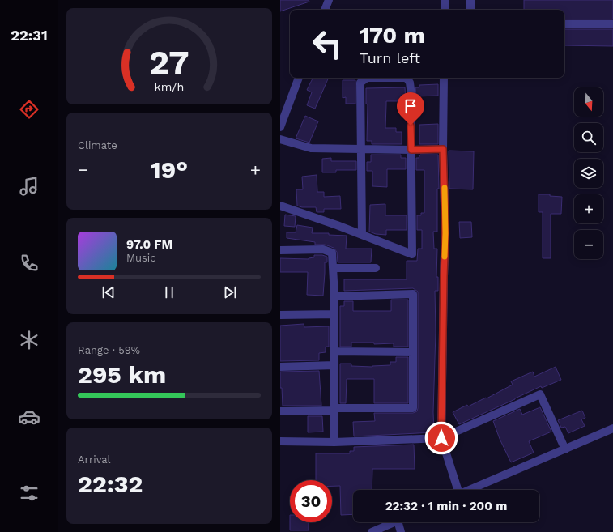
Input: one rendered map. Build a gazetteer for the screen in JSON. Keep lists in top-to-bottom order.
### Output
{
  "north": "bottom",
  "page": {
    "tabs": "22:31",
    "turn": ["170 m", "Turn left"],
    "map_buttons": ["+", "−"],
    "tile": [
      "Climate",
      ["Range · 59%", "295 km"],
      ["Arrival", "22:32"]
    ],
    "heat": ["−", "19°", "+"],
    "song": ["97.0 FM", "Music"],
    "limit": "30",
    "trip": "22:32 · 1 min · 200 m",
    "gauge": ["27", "km/h"]
  }
}
